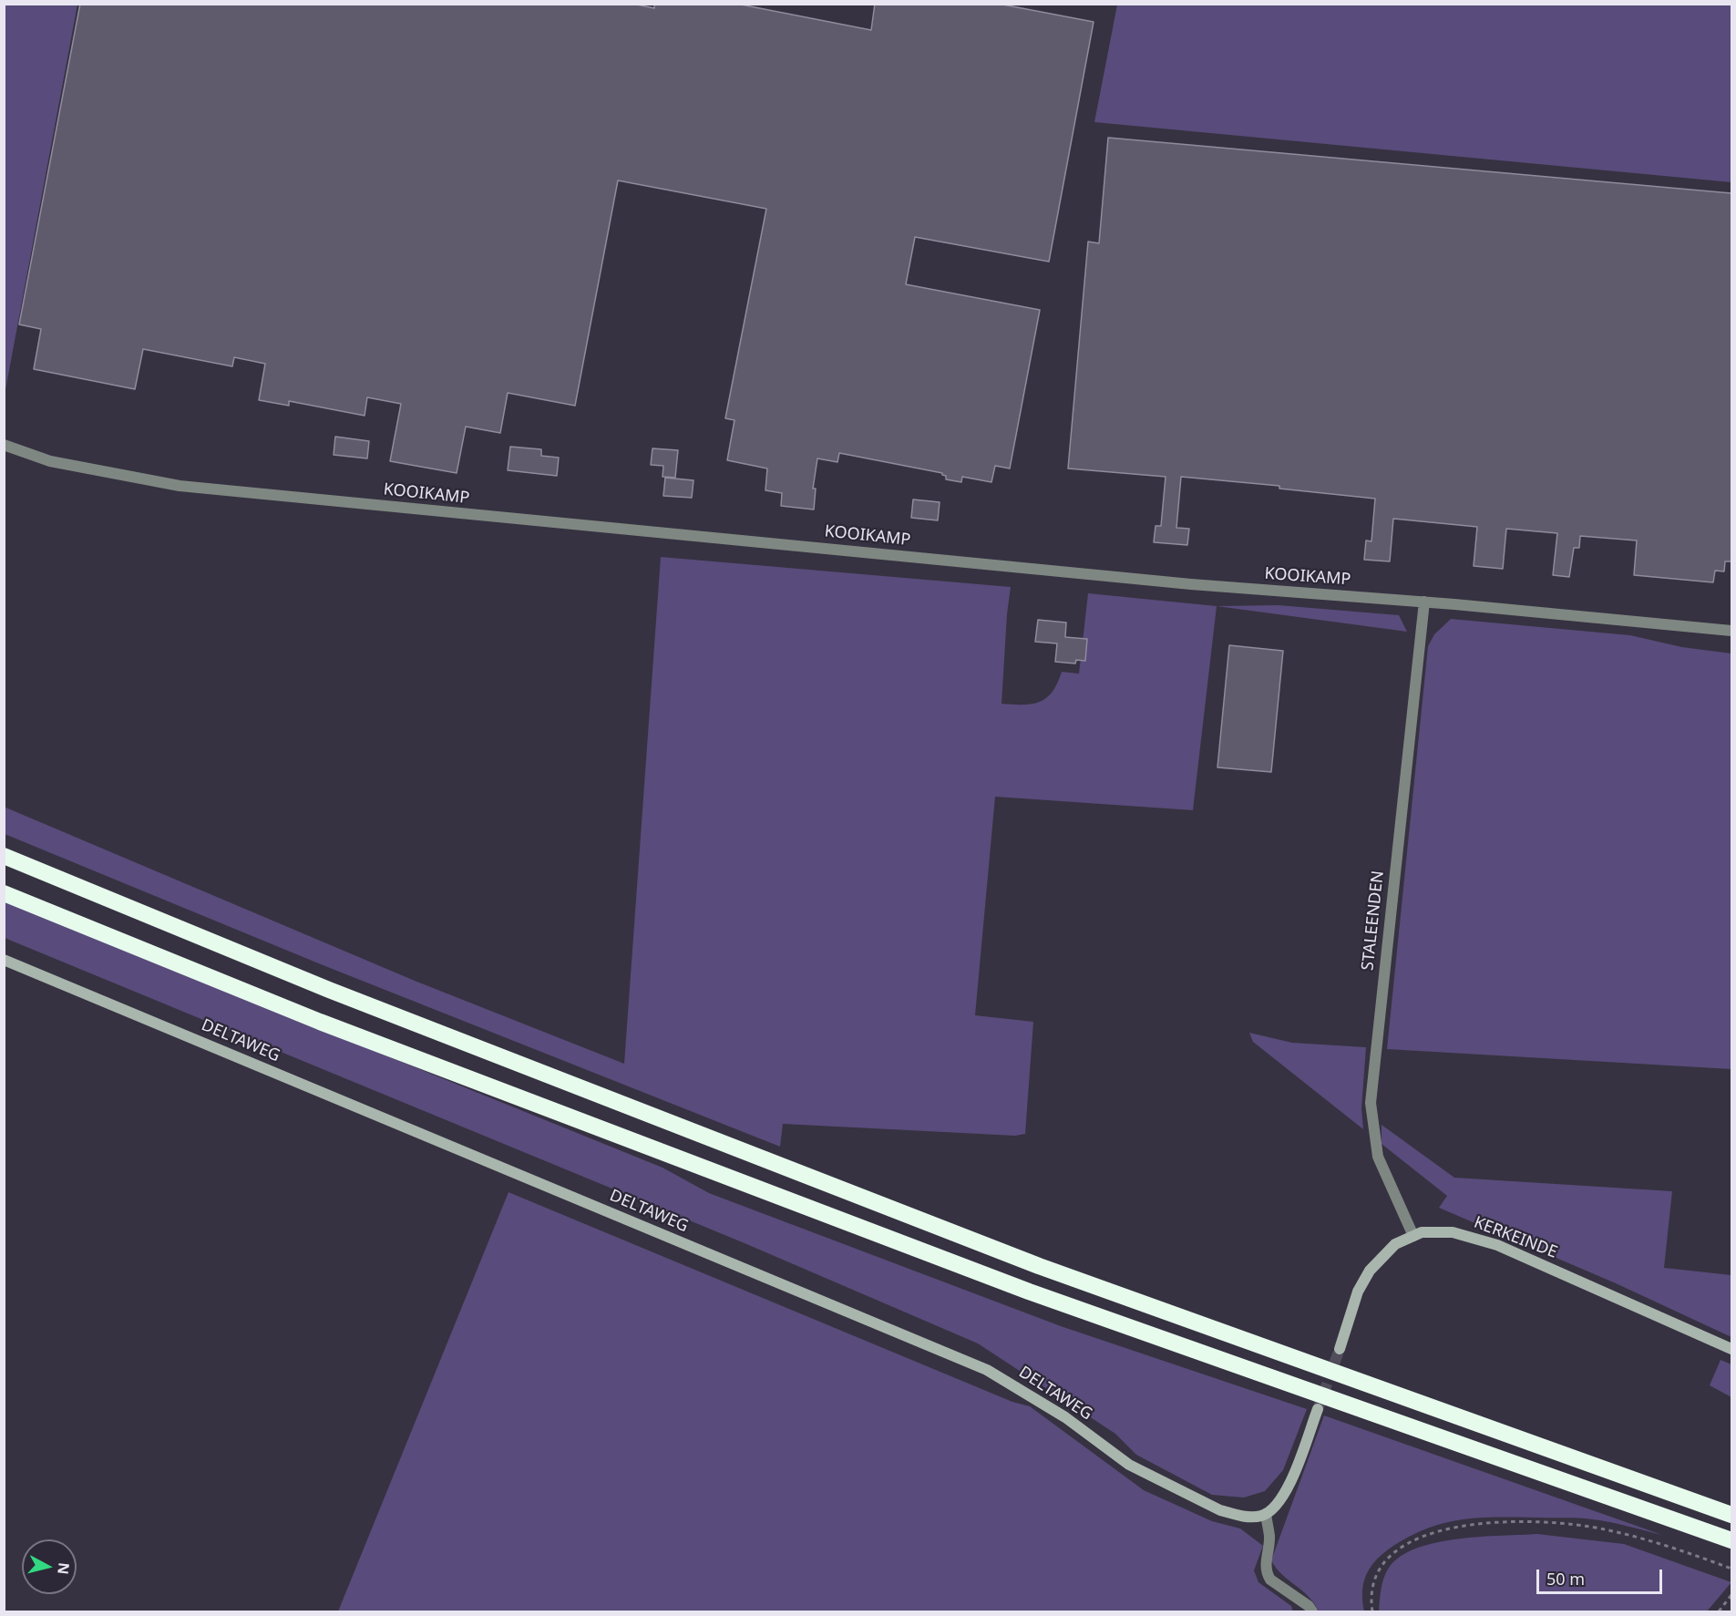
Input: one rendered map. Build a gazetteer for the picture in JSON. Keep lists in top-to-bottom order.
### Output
{
  "streets": {
    "street": [
      "KOOIKAMP",
      "STALEENDEN",
      "DELTAWEG",
      "KERKEINDE"
    ]
  },
  "crossings": [
    ["KOOIKAMP", "STALEENDEN"],
    ["STALEENDEN", "KERKEINDE"]
  ],
  "scale_bar": "50 m",
  "north": "right"
}
